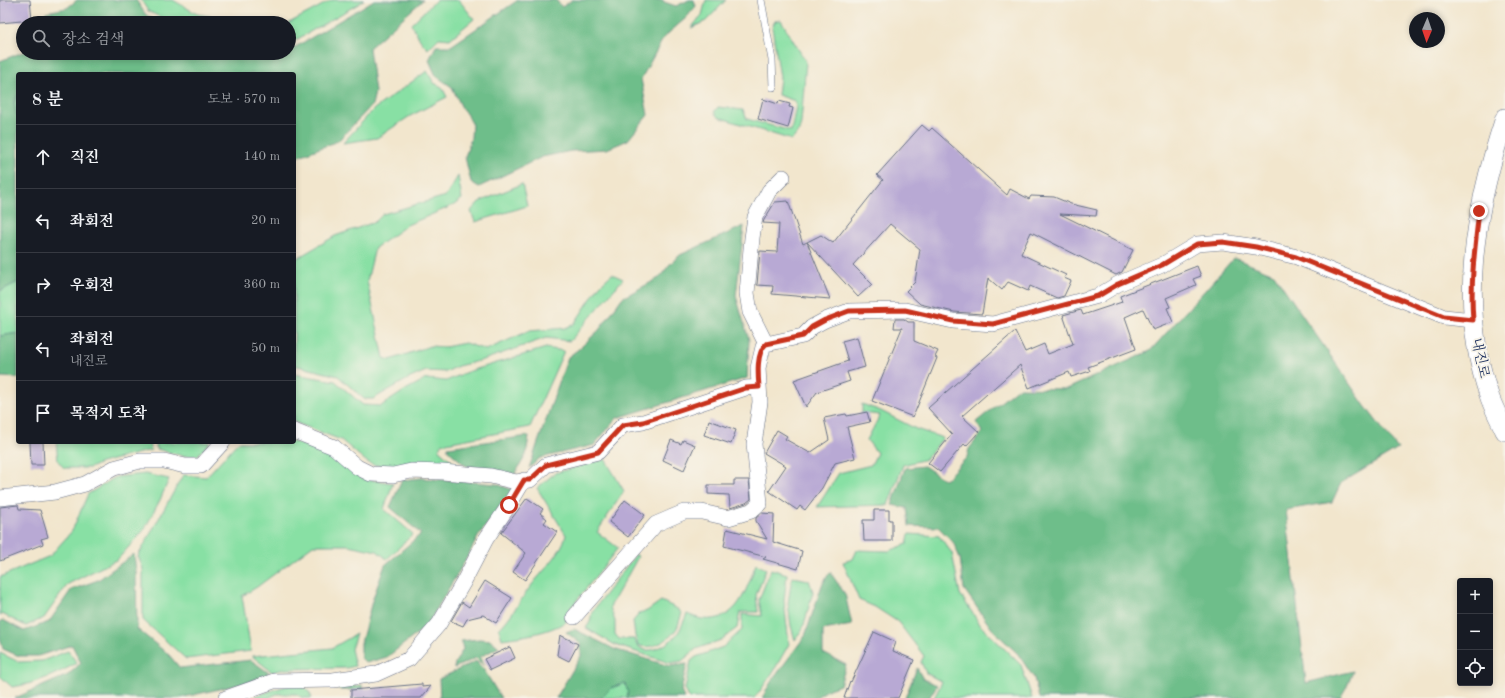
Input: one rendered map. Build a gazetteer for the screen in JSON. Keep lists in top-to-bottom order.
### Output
{
  "streets": {
    "street": ["내진로"]
  },
  "north": "bottom",
  "page": {
    "search": "장소 검색",
    "heading": ["8 분", "도보 · 570 m"],
    "list": [
      ["직진", "140 m"],
      ["좌회전", "20 m"],
      ["우회전", "360 m"],
      ["좌회전", "내진로", "50 m"],
      "목적지 도착"
    ],
    "map_buttons": ["+", "−"]
  }
}
